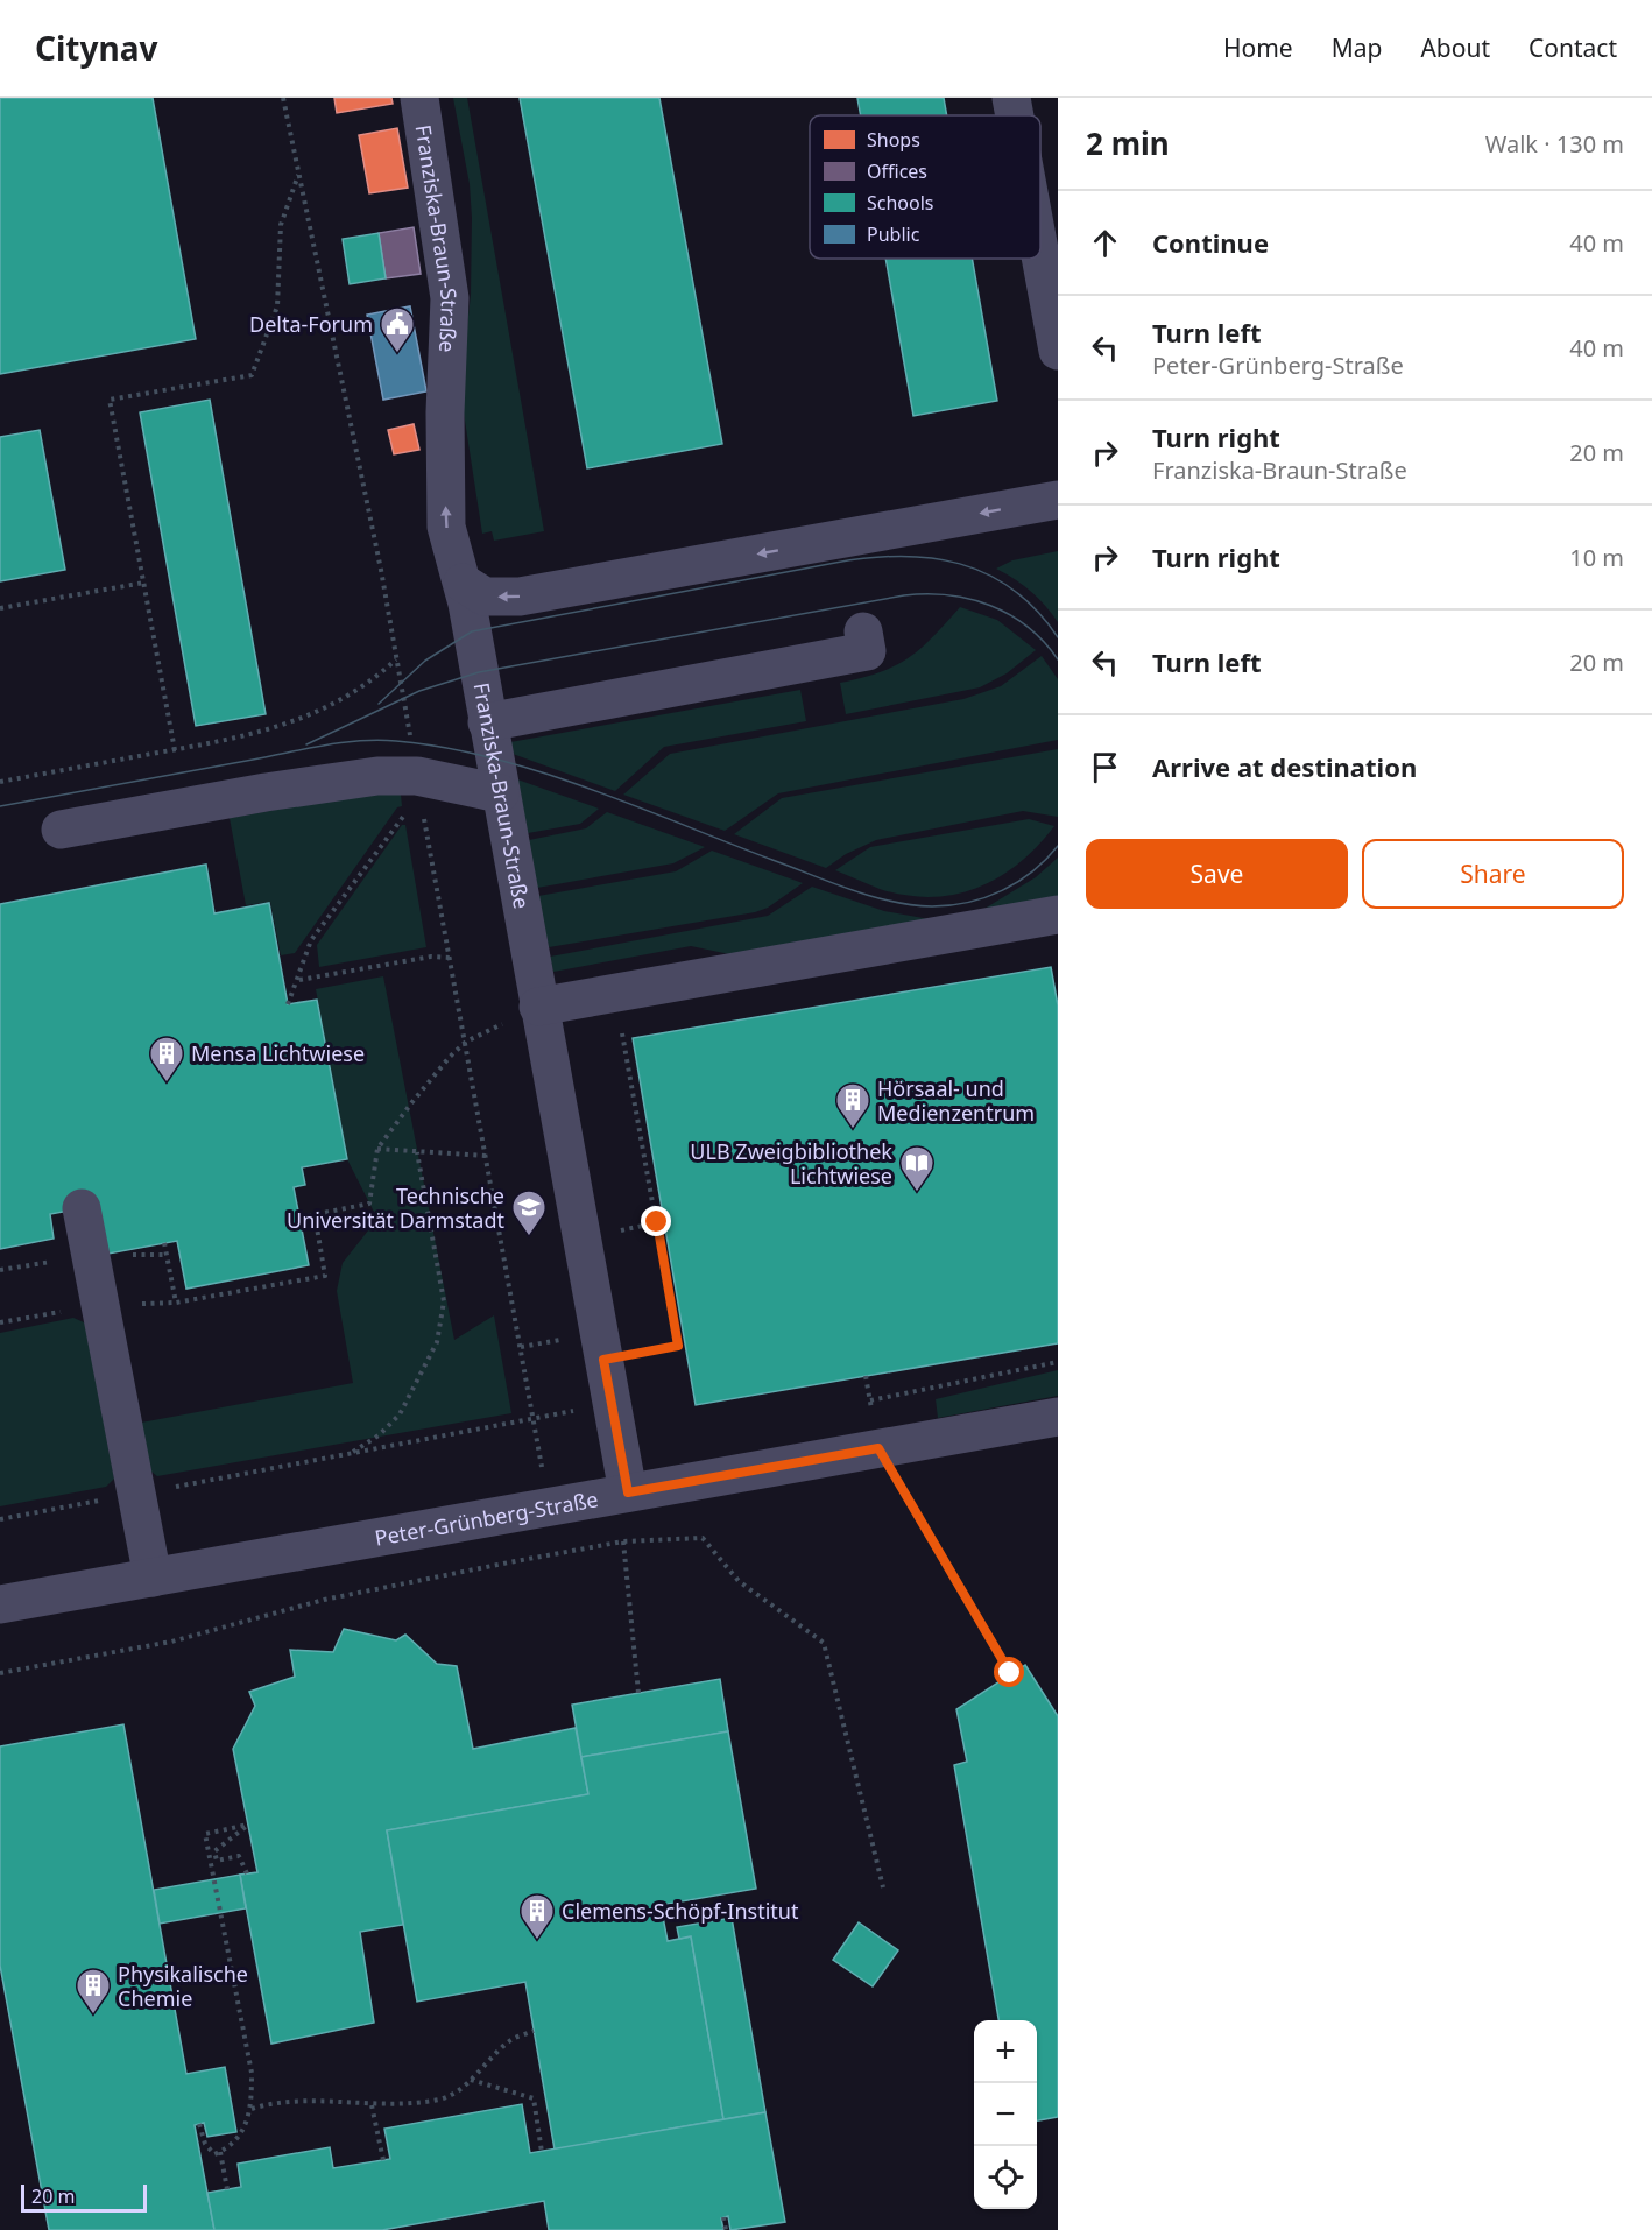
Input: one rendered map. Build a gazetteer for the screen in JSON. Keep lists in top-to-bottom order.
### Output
{
  "streets": {
    "street": ["Franziska-Braun-Straße", "Peter-Grünberg-Straße"]
  },
  "crossings": [
    ["Franziska-Braun-Straße", "Peter-Grünberg-Straße"]
  ],
  "places": {
    "public building": ["Delta-Forum"],
    "building": [
      "Mensa Lichtwiese",
      "Hörsaal- und Medienzentrum",
      "Clemens-Schöpf-Institut",
      "Physikalische Chemie"
    ],
    "library": ["ULB Zweigbibliothek Lichtwiese"],
    "school or university": ["Technische Universität Darmstadt"]
  },
  "legend": [
    "Shops",
    "Offices",
    "Schools",
    "Public"
  ],
  "scale_bar": "20 m",
  "page": {
    "header": "Citynav",
    "nav": [
      "Home",
      "Map",
      "About",
      "Contact"
    ],
    "heading": ["2 min", "Walk · 130 m"],
    "list": [
      ["Continue", "40 m"],
      ["Turn left", "Peter-Grünberg-Straße", "40 m"],
      ["Turn right", "Franziska-Braun-Straße", "20 m"],
      ["Turn right", "10 m"],
      ["Turn left", "20 m"],
      "Arrive at destination"
    ],
    "buttons": ["Save", "Share"],
    "map_buttons": ["+", "−"],
    "scale": "20 m"
  }
}
